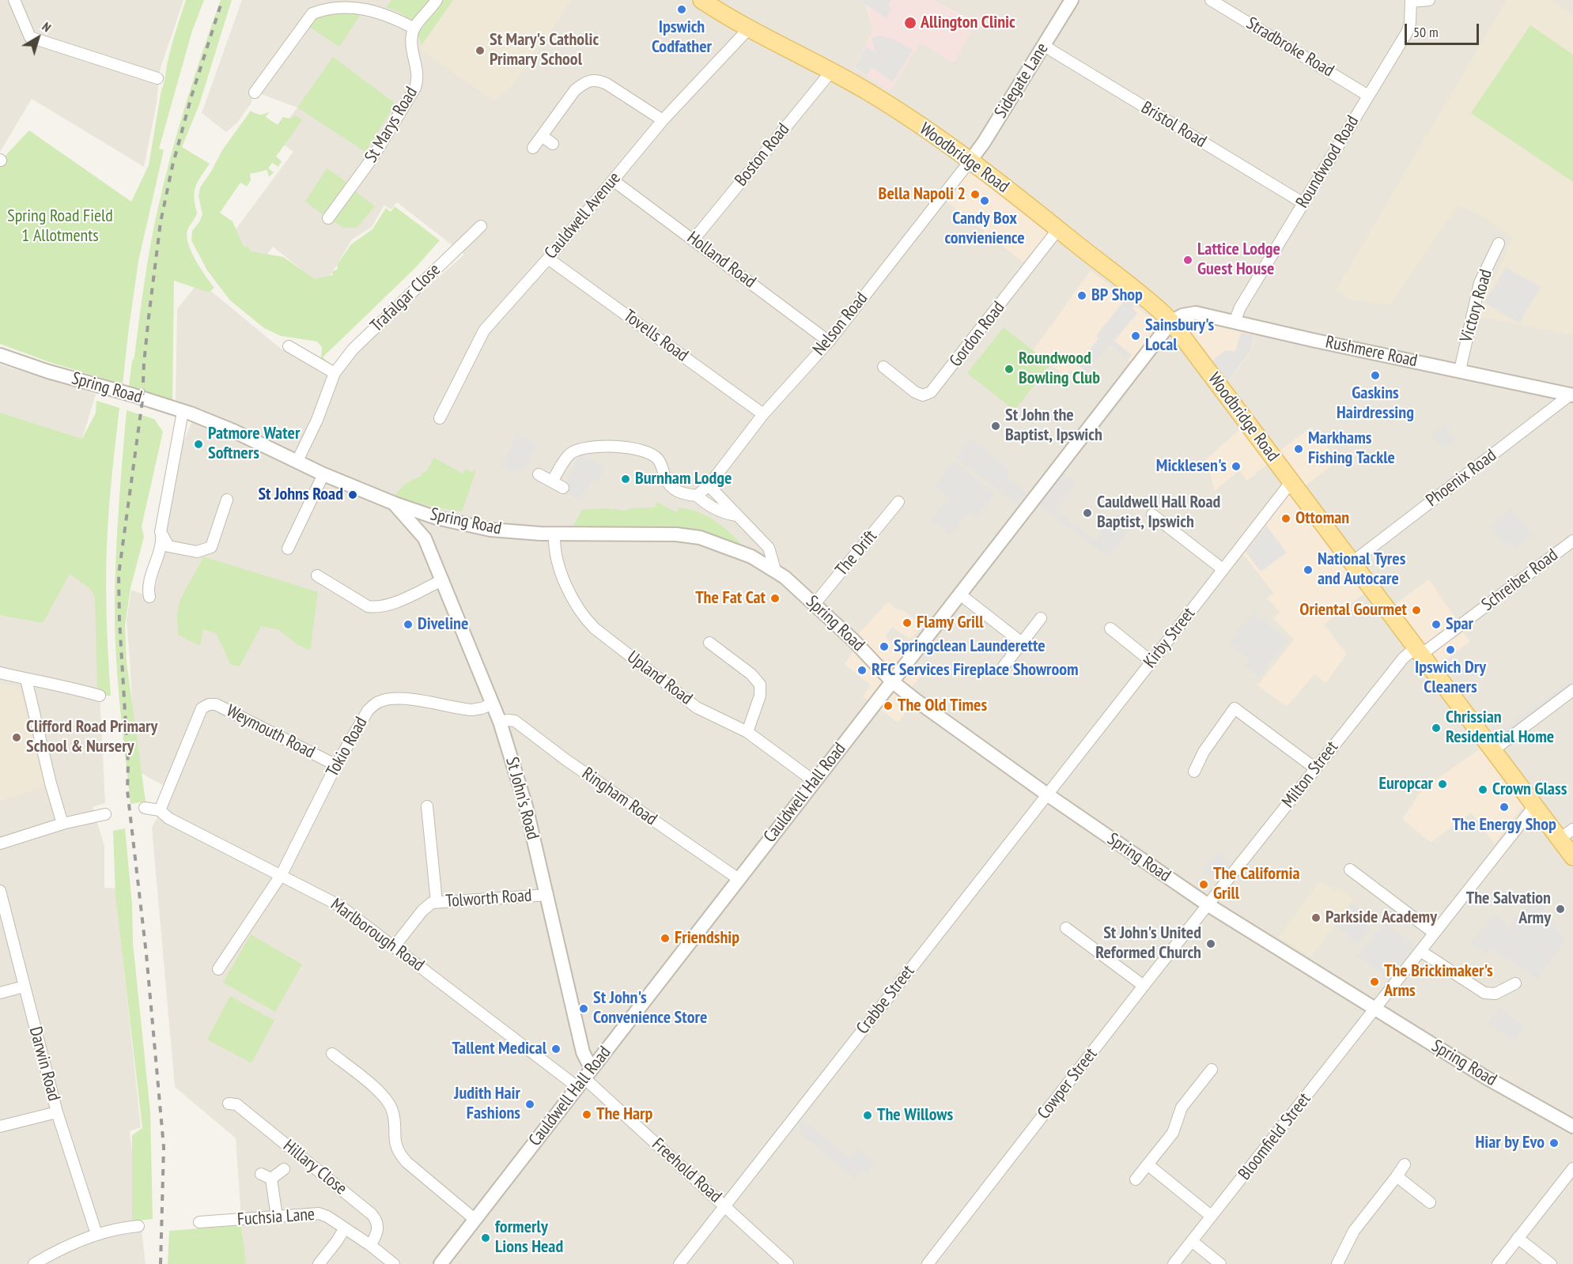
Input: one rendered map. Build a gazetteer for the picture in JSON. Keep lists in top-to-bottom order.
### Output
{
  "streets": {
    "main road": ["Woodbridge Road"],
    "street": [
      "Stradbroke Road",
      "Sidegate Lane",
      "St Marys Road",
      "Bristol Road",
      "Boston Road",
      "Roundwood Road",
      "Cauldwell Avenue",
      "Holland Road",
      "Trafalgar Close",
      "Victory Road",
      "Nelson Road",
      "Gordon Road",
      "Tovells Road",
      "Rushmere Road",
      "Spring Road",
      "Phoenix Road",
      "The Drift",
      "Schreiber Road",
      "Kirby Street",
      "Upland Road",
      "Weymouth Road",
      "Tokio Road",
      "Milton Street",
      "Cauldwell Hall Road",
      "Ringham Road",
      "St John's Road",
      "Tolworth Road",
      "Marlborough Road",
      "Crabbe Street",
      "Darwin Road",
      "Cowper Street",
      "Bloomfield Street",
      "Hillary Close",
      "Freehold Road",
      "Fuchsia Lane"
    ]
  },
  "crossings": [
    ["Stradbroke Road", "Roundwood Road"],
    ["Sidegate Lane", "Bristol Road"],
    ["Sidegate Lane", "Woodbridge Road"],
    ["Sidegate Lane", "Nelson Road"],
    ["Bristol Road", "Roundwood Road"],
    ["Boston Road", "Woodbridge Road"],
    ["Boston Road", "Holland Road"],
    ["Woodbridge Road", "Cauldwell Avenue"],
    ["Woodbridge Road", "Nelson Road"],
    ["Woodbridge Road", "Gordon Road"],
    ["Woodbridge Road", "Rushmere Road"],
    ["Woodbridge Road", "Phoenix Road"],
    ["Woodbridge Road", "Schreiber Road"],
    ["Woodbridge Road", "Kirby Street"],
    ["Woodbridge Road", "Milton Street"],
    ["Woodbridge Road", "Cauldwell Hall Road"],
    ["Woodbridge Road", "Bloomfield Street"],
    ["Roundwood Road", "Rushmere Road"],
    ["Cauldwell Avenue", "Holland Road"],
    ["Cauldwell Avenue", "Tovells Road"],
    ["Holland Road", "Nelson Road"],
    ["Trafalgar Close", "Spring Road"],
    ["Victory Road", "Rushmere Road"],
    ["Nelson Road", "Tovells Road"],
    ["Rushmere Road", "Phoenix Road"],
    ["Rushmere Road", "Cauldwell Hall Road"],
    ["Spring Road", "The Drift"],
    ["Spring Road", "Kirby Street"],
    ["Spring Road", "Upland Road"],
    ["Spring Road", "Milton Street"],
    ["Spring Road", "Cauldwell Hall Road"],
    ["Spring Road", "St John's Road"],
    ["Spring Road", "Crabbe Street"],
    ["Spring Road", "Cowper Street"],
    ["Spring Road", "Bloomfield Street"],
    ["Schreiber Road", "Milton Street"],
    ["Kirby Street", "Crabbe Street"],
    ["Upland Road", "Cauldwell Hall Road"],
    ["Weymouth Road", "Tokio Road"],
    ["Weymouth Road", "Marlborough Road"],
    ["Tokio Road", "St John's Road"],
    ["Tokio Road", "Marlborough Road"],
    ["Milton Street", "Cowper Street"],
    ["Cauldwell Hall Road", "Ringham Road"],
    ["Cauldwell Hall Road", "St John's Road"],
    ["Cauldwell Hall Road", "Marlborough Road"],
    ["Cauldwell Hall Road", "Freehold Road"],
    ["Ringham Road", "St John's Road"],
    ["St John's Road", "Tolworth Road"],
    ["Tolworth Road", "Marlborough Road"],
    ["Marlborough Road", "Freehold Road"],
    ["Crabbe Street", "Freehold Road"],
    ["Hillary Close", "Fuchsia Lane"]
  ],
  "parks": ["Spring Road Field 1 Allotments"],
  "places": [
    "Ipswich Codfather",
    "Allington Clinic",
    "St Mary's Catholic Primary School",
    "Bella Napoli 2",
    "Candy Box convienience",
    "Lattice Lodge Guest House",
    "BP Shop",
    "Sainsbury's Local",
    "Roundwood Bowling Club",
    "Gaskins Hairdressing",
    "St John the Baptist, Ipswich",
    "Patmore Water Softners",
    "Markhams Fishing Tackle",
    "Micklesen's",
    "Burnham Lodge",
    "St Johns Road",
    "Cauldwell Hall Road Baptist, Ipswich",
    "Ottoman",
    "National Tyres and Autocare",
    "The Fat Cat",
    "Oriental Gourmet",
    "Flamy Grill",
    "Diveline",
    "Spar",
    "Springclean Launderette",
    "Ipswich Dry Cleaners",
    "RFC Services Fireplace Showroom",
    "The Old Times",
    "Chrissian Residential Home",
    "Clifford Road Primary School & Nursery",
    "Europcar",
    "Crown Glass",
    "The Energy Shop",
    "The California Grill",
    "The Salvation Army",
    "Parkside Academy",
    "Friendship",
    "St John's United Reformed Church",
    "The Brickimaker's Arms",
    "St John's Convenience Store",
    "Tallent Medical",
    "Judith Hair Fashions",
    "The Harp",
    "The Willows",
    "Hiar by Evo",
    "formerly Lions Head"
  ],
  "scale_bar": "50 m",
  "north": "top right"
}
